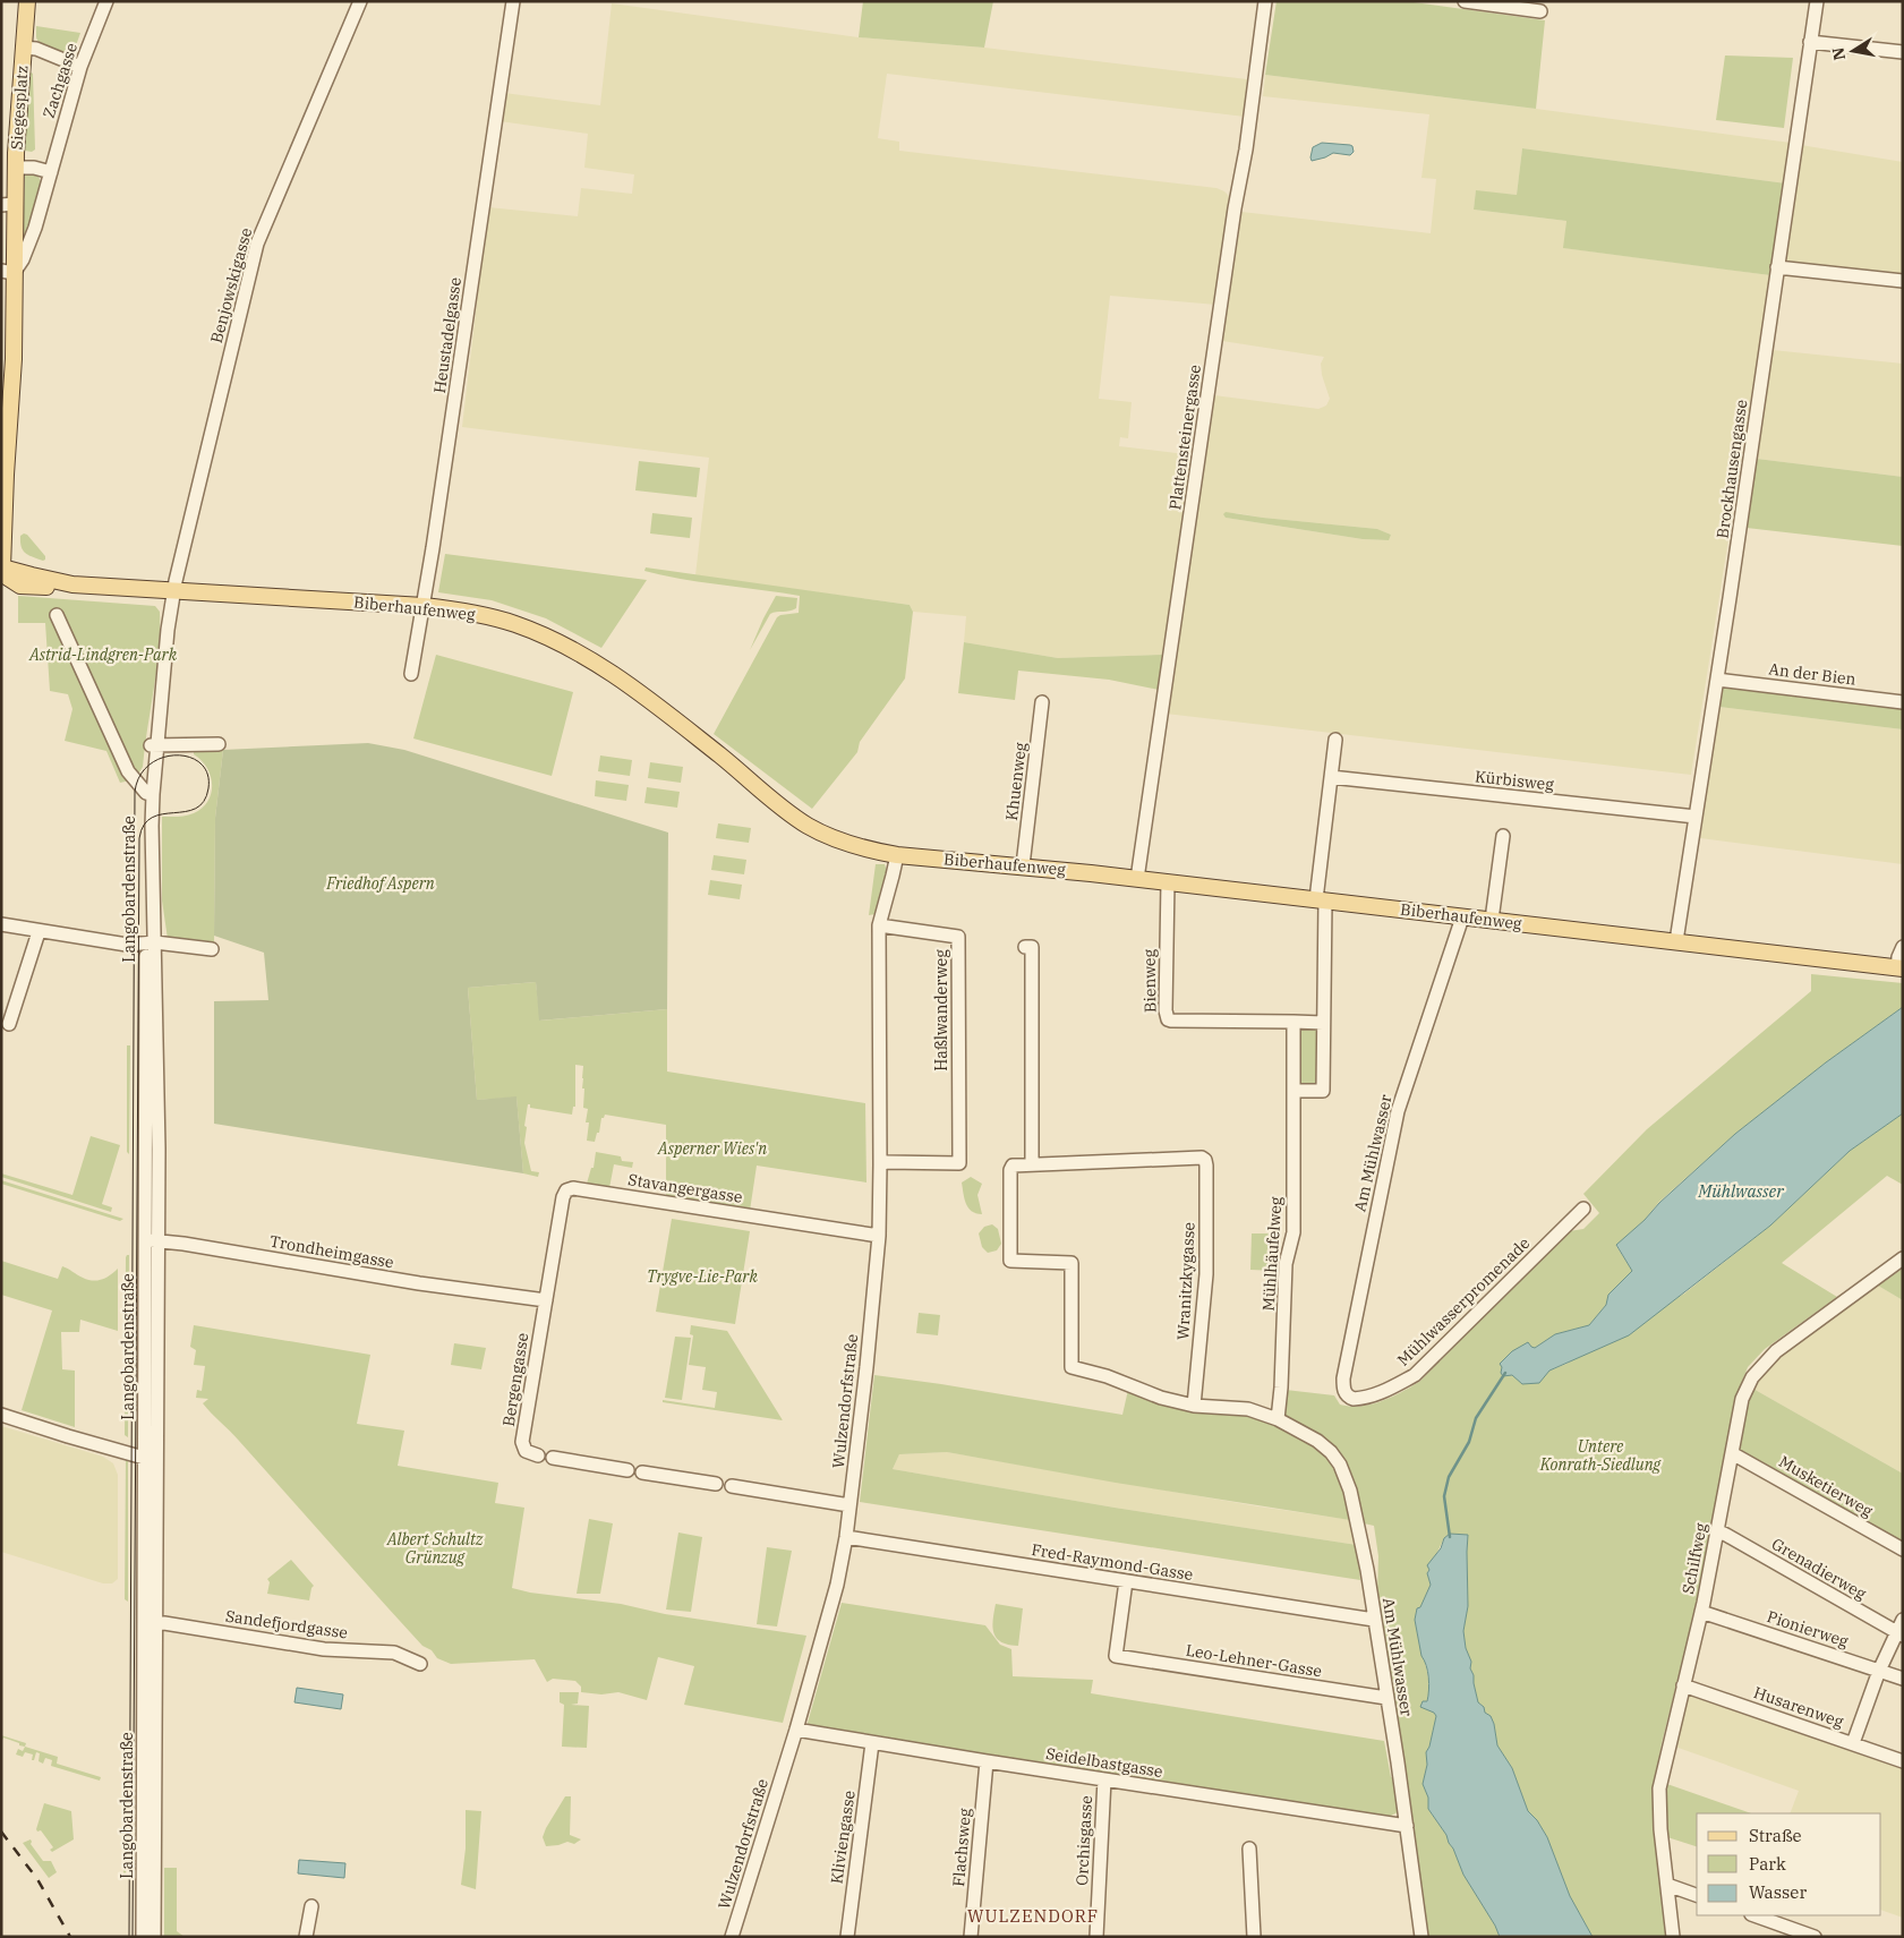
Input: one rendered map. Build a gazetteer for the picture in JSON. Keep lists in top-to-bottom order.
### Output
{
  "streets": {
    "main road": ["Siegesplatz", "Biberhaufenweg"],
    "street": [
      "Zachgasse",
      "Benjowskigasse",
      "Heustadelgasse",
      "Plattensteinergasse",
      "Brockhausengasse",
      "An der Bien",
      "Kürbisweg",
      "Khuenweg",
      "Langobardenstraße",
      "Bienweg",
      "Haßlwanderweg",
      "Am Mühlwasser",
      "Stavangergasse",
      "Trondheimgasse",
      "Mühlhäufelweg",
      "Wranitzkygasse",
      "Mühlwasserpromenade",
      "Bergengasse",
      "Wulzendorfstraße",
      "Musketierweg",
      "Schilfweg",
      "Fred-Raymond-Gasse",
      "Grenadierweg",
      "Sandefjordgasse",
      "Pionierweg",
      "Leo-Lehner-Gasse",
      "Husarenweg",
      "Seidelbastgasse",
      "Kliviengasse",
      "Orchisgasse",
      "Flachsweg"
    ]
  },
  "crossings": [
    ["Zachgasse", "Siegesplatz"],
    ["Siegesplatz", "Biberhaufenweg"],
    ["Benjowskigasse", "Biberhaufenweg"],
    ["Benjowskigasse", "Langobardenstraße"],
    ["Heustadelgasse", "Biberhaufenweg"],
    ["Plattensteinergasse", "Biberhaufenweg"],
    ["Brockhausengasse", "Biberhaufenweg"],
    ["Brockhausengasse", "An der Bien"],
    ["Brockhausengasse", "Kürbisweg"],
    ["Biberhaufenweg", "Khuenweg"],
    ["Biberhaufenweg", "Bienweg"],
    ["Biberhaufenweg", "Am Mühlwasser"],
    ["Biberhaufenweg", "Wulzendorfstraße"],
    ["Langobardenstraße", "Trondheimgasse"],
    ["Langobardenstraße", "Sandefjordgasse"],
    ["Bienweg", "Mühlhäufelweg"],
    ["Haßlwanderweg", "Wulzendorfstraße"],
    ["Am Mühlwasser", "Mühlhäufelweg"],
    ["Am Mühlwasser", "Wranitzkygasse"],
    ["Am Mühlwasser", "Mühlwasserpromenade"],
    ["Am Mühlwasser", "Fred-Raymond-Gasse"],
    ["Am Mühlwasser", "Leo-Lehner-Gasse"],
    ["Am Mühlwasser", "Seidelbastgasse"],
    ["Stavangergasse", "Bergengasse"],
    ["Stavangergasse", "Wulzendorfstraße"],
    ["Trondheimgasse", "Bergengasse"],
    ["Wulzendorfstraße", "Fred-Raymond-Gasse"],
    ["Wulzendorfstraße", "Seidelbastgasse"],
    ["Musketierweg", "Schilfweg"],
    ["Schilfweg", "Grenadierweg"],
    ["Schilfweg", "Pionierweg"],
    ["Schilfweg", "Husarenweg"],
    ["Fred-Raymond-Gasse", "Leo-Lehner-Gasse"],
    ["Seidelbastgasse", "Kliviengasse"],
    ["Seidelbastgasse", "Orchisgasse"],
    ["Seidelbastgasse", "Flachsweg"]
  ],
  "districts": ["WULZENDORF"],
  "water": ["Mühlwasser"],
  "parks": [
    "Astrid-Lindgren-Park",
    "Friedhof Aspern",
    "Asperner Wies'n",
    "Trygve-Lie-Park",
    "Untere Konrath-Siedlung",
    "Albert Schultz Grünzug"
  ],
  "legend": ["Straße", "Park", "Wasser"],
  "north": "left"
}
